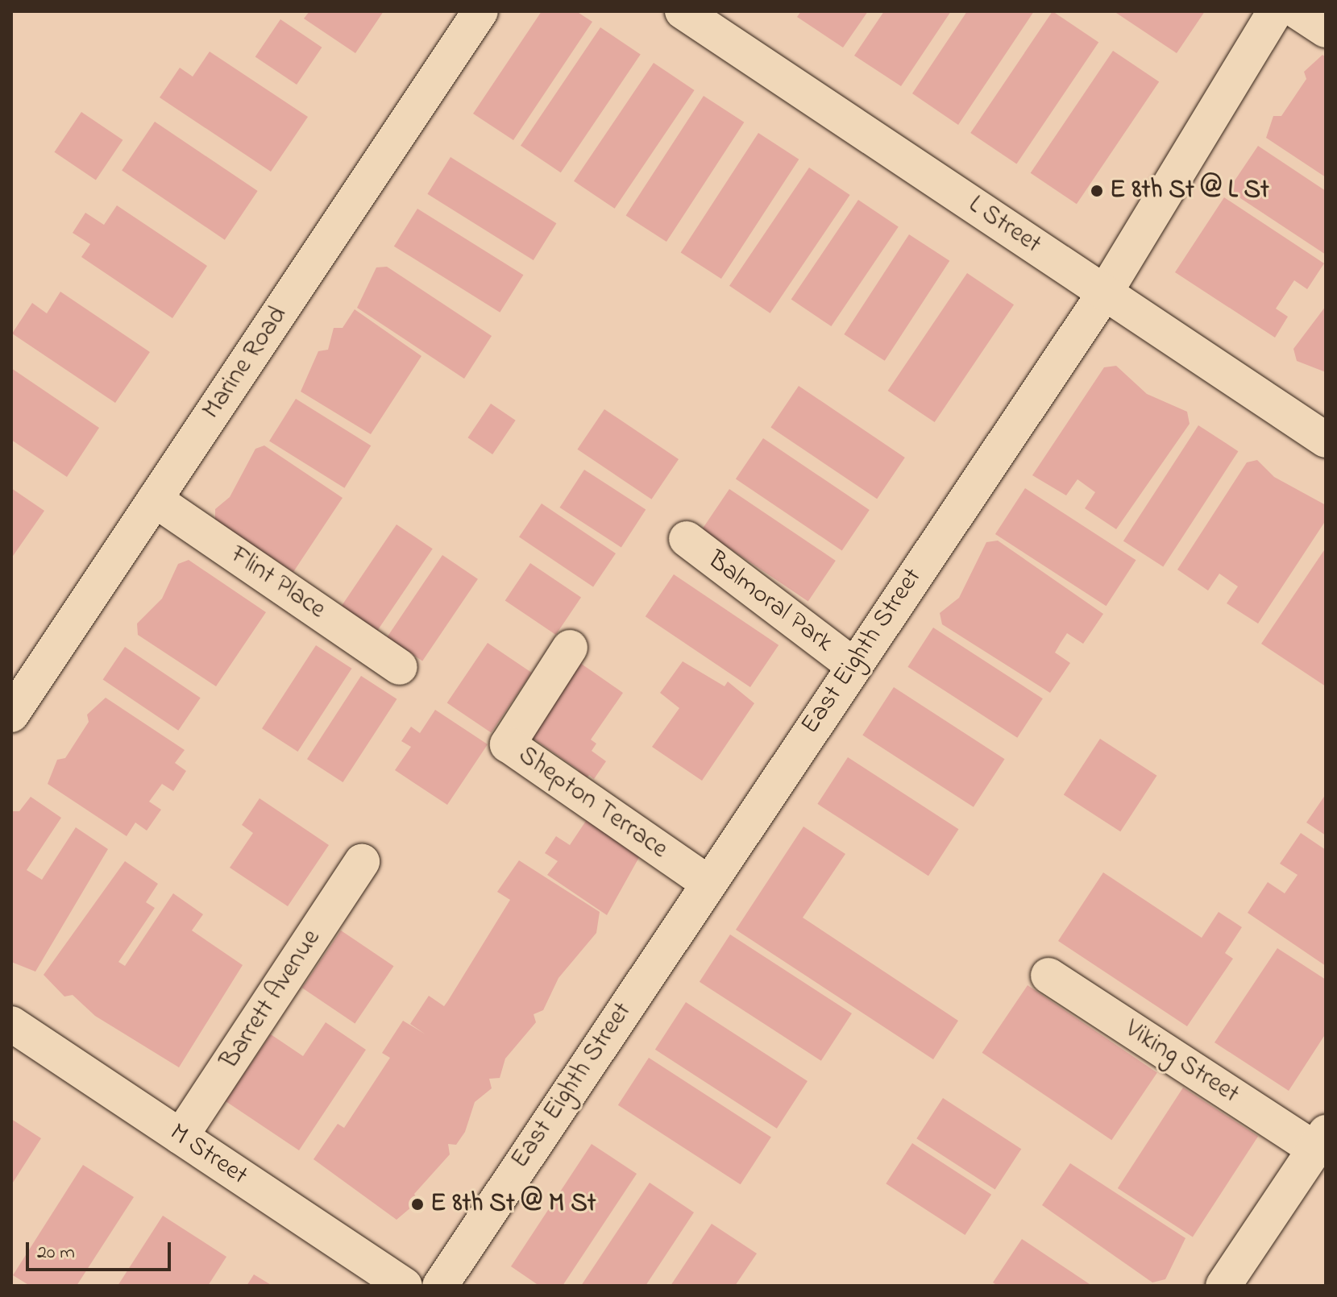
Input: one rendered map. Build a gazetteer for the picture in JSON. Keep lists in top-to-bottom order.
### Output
{
  "streets": {
    "street": [
      "L Street",
      "Marine Road",
      "Flint Place",
      "Balmoral Park",
      "East Eighth Street",
      "Shepton Terrace",
      "Barrett Avenue",
      "Viking Street",
      "M Street"
    ]
  },
  "crossings": [
    ["L Street", "East Eighth Street"],
    ["Marine Road", "Flint Place"],
    ["Balmoral Park", "East Eighth Street"],
    ["East Eighth Street", "Shepton Terrace"],
    ["Barrett Avenue", "M Street"]
  ],
  "places": ["E 8th St @ L St", "E 8th St @ M St"],
  "scale_bar": "20 m"
}
